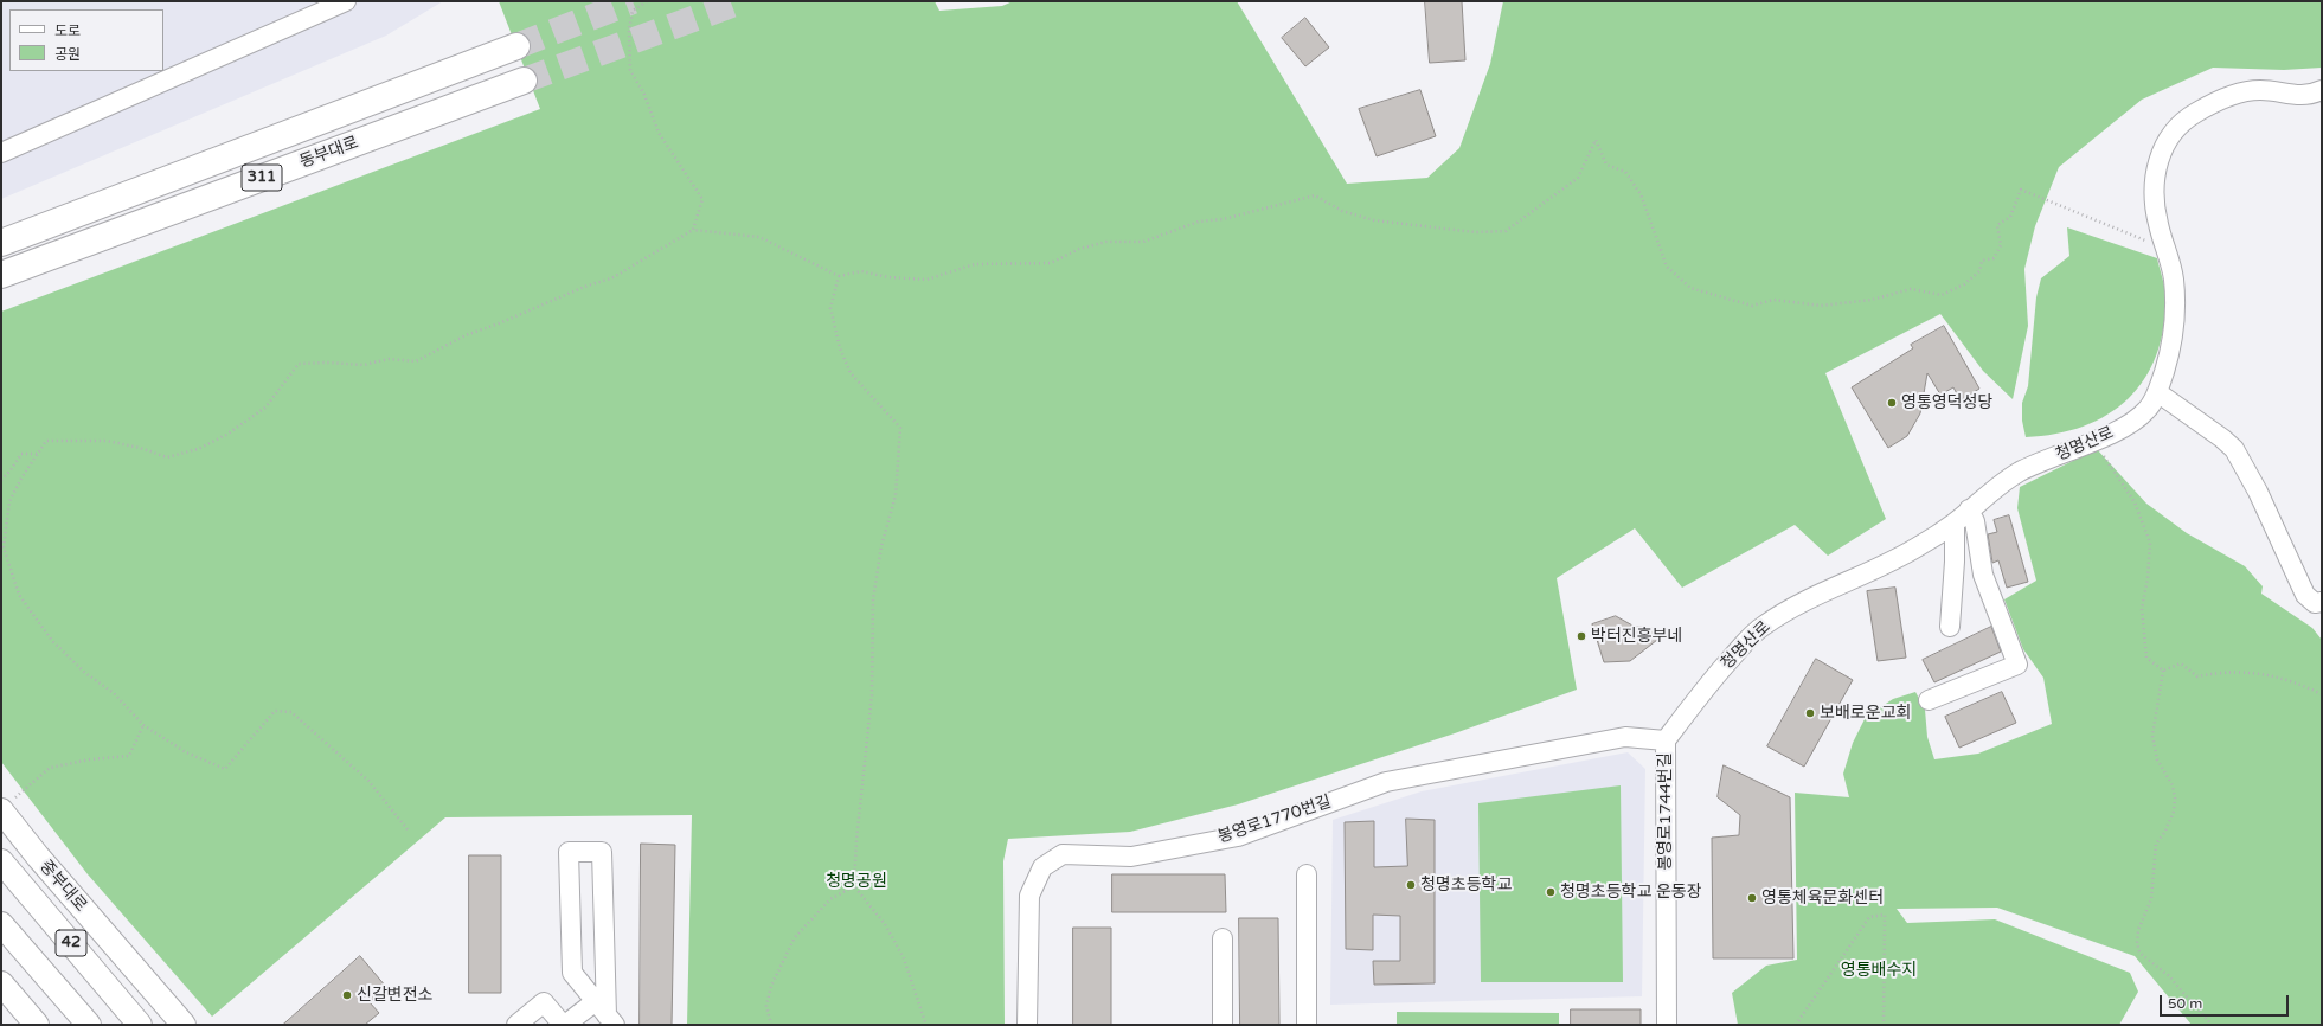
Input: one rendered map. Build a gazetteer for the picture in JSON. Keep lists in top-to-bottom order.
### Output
{
  "streets": {
    "highway": ["동부대로", "311"],
    "main road": ["중부대로", "42"],
    "street": ["청명산로", "봉영로1744번길", "봉영로1770번길"]
  },
  "crossings": [
    ["청명산로", "봉영로1744번길"],
    ["청명산로", "봉영로1770번길"],
    ["봉영로1744번길", "봉영로1770번길"]
  ],
  "parks": ["청명공원", "영통배수지"],
  "places": [
    "영통영덕성당",
    "박터진흥부네",
    "보배로운교회",
    "청명초등학교",
    "청명초등학교 운동장",
    "영통체육문화센터",
    "신갈변전소"
  ],
  "legend": ["도로", "공원"],
  "scale_bar": "50 m"
}
